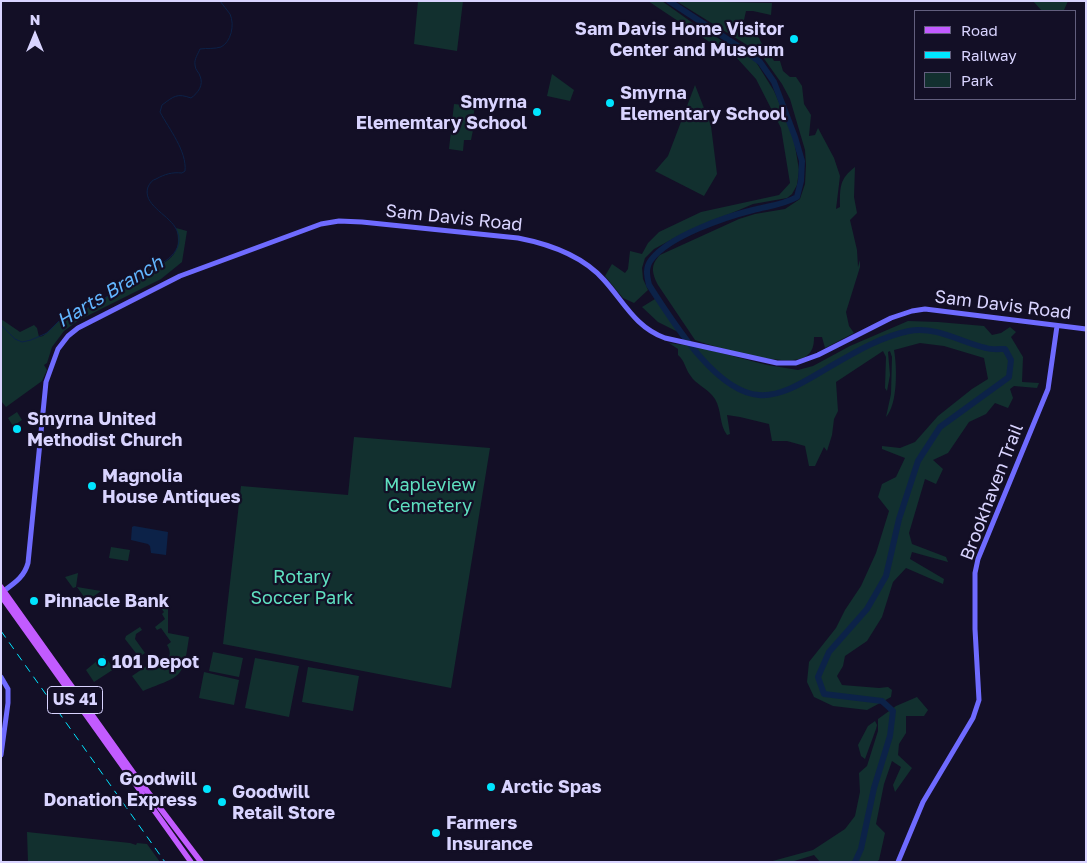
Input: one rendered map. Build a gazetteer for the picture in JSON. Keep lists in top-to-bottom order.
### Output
{
  "streets": {
    "main road": ["US 41"],
    "street": ["Sam Davis Road", "Brookhaven Trail"]
  },
  "crossings": [
    ["Sam Davis Road", "Brookhaven Trail"],
    ["Sam Davis Road", "US 41"]
  ],
  "water": ["Harts Branch"],
  "parks": ["Mapleview Cemetery", "Rotary Soccer Park"],
  "places": [
    "Sam Davis Home Visitor Center and Museum",
    "Smyrna Elementary School",
    "Smyrna Elememtary School",
    "Smyrna United Methodist Church",
    "Magnolia House Antiques",
    "Pinnacle Bank",
    "101 Depot",
    "Arctic Spas",
    "Goodwill Donation Express",
    "Goodwill Retail Store",
    "Farmers Insurance"
  ],
  "legend": ["Road", "Railway", "Park"],
  "north": "top"
}
